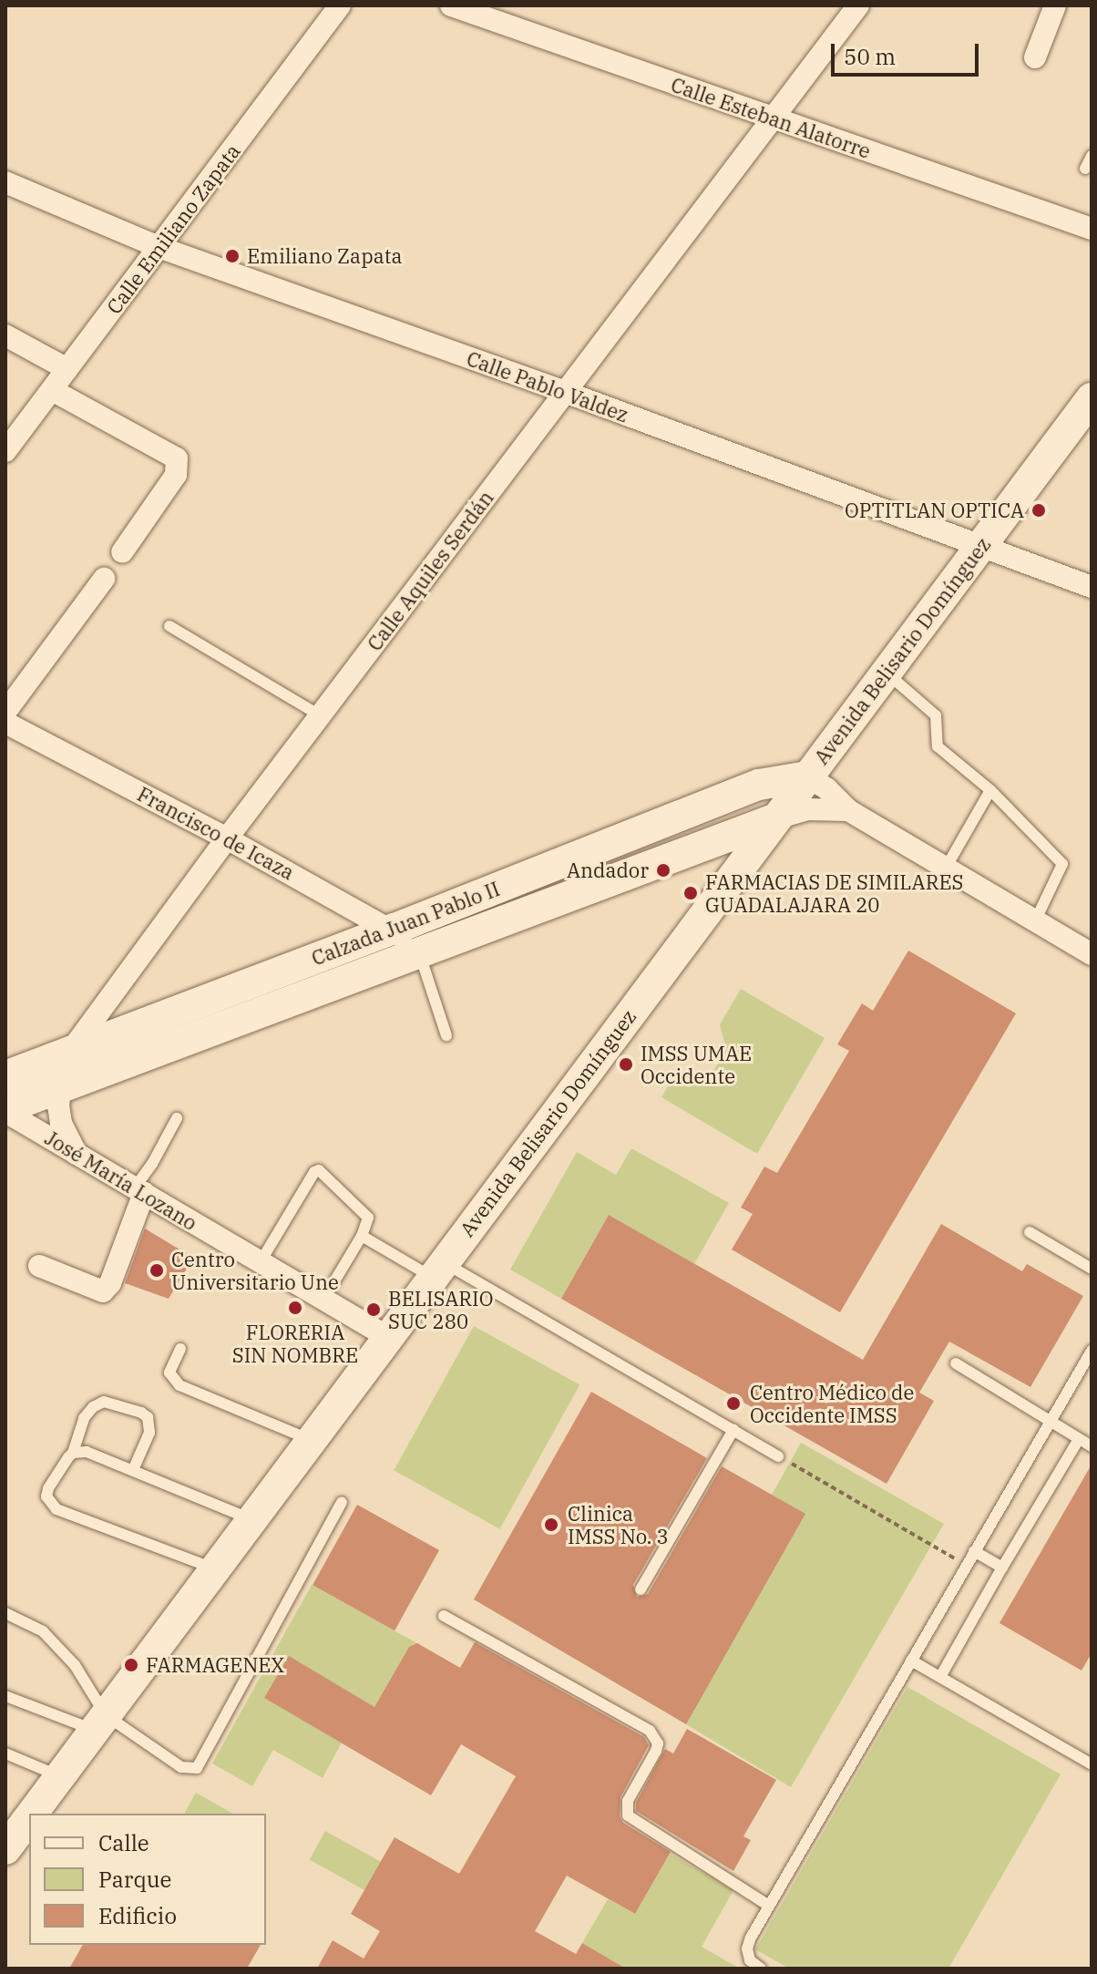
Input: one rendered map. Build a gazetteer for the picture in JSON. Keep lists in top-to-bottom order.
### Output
{
  "streets": {
    "main road": ["Avenida Belisario Domínguez", "Calzada Juan Pablo II"],
    "street": [
      "Calle Esteban Alatorre",
      "Calle Emiliano Zapata",
      "Calle Pablo Valdez",
      "Calle Aquiles Serdán",
      "Francisco de Icaza",
      "José María Lozano"
    ]
  },
  "crossings": [
    ["Calle Esteban Alatorre", "Calle Aquiles Serdán"],
    ["Calle Emiliano Zapata", "Calle Pablo Valdez"],
    ["Calle Pablo Valdez", "Calle Aquiles Serdán"],
    ["Calle Pablo Valdez", "Avenida Belisario Domínguez"],
    ["Calle Aquiles Serdán", "Francisco de Icaza"],
    ["Calle Aquiles Serdán", "Calzada Juan Pablo II"],
    ["Calle Aquiles Serdán", "José María Lozano"],
    ["Avenida Belisario Domínguez", "Calzada Juan Pablo II"],
    ["Avenida Belisario Domínguez", "José María Lozano"],
    ["Francisco de Icaza", "Calzada Juan Pablo II"],
    ["Calzada Juan Pablo II", "José María Lozano"]
  ],
  "places": [
    "Emiliano Zapata",
    "OPTITLAN OPTICA",
    "Andador",
    "FARMACIAS DE SIMILARES GUADALAJARA 20",
    "IMSS UMAE Occidente",
    "Centro Universitario Une",
    "FLORERIA SIN NOMBRE",
    "BELISARIO SUC 280",
    "Centro Médico de Occidente IMSS",
    "Clinica IMSS No. 3",
    "FARMAGENEX"
  ],
  "legend": ["Calle", "Parque", "Edificio"],
  "scale_bar": "50 m"
}
